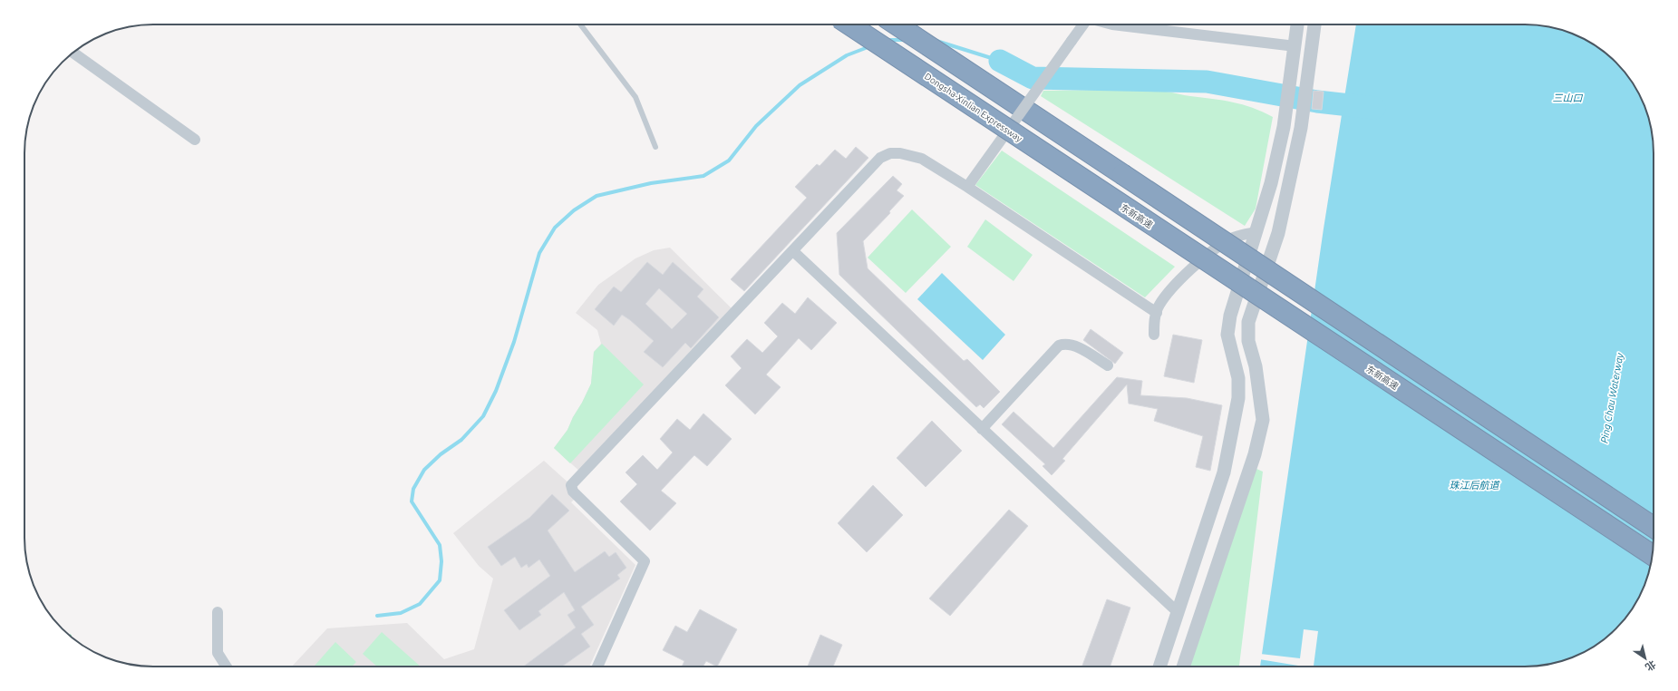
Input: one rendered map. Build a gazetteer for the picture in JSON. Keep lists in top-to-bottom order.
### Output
{
  "streets": {
    "highway": ["东新高速"]
  },
  "water": ["三山口", "Ping Chau Waterway", "珠江后航道"],
  "north": "bottom right"
}
